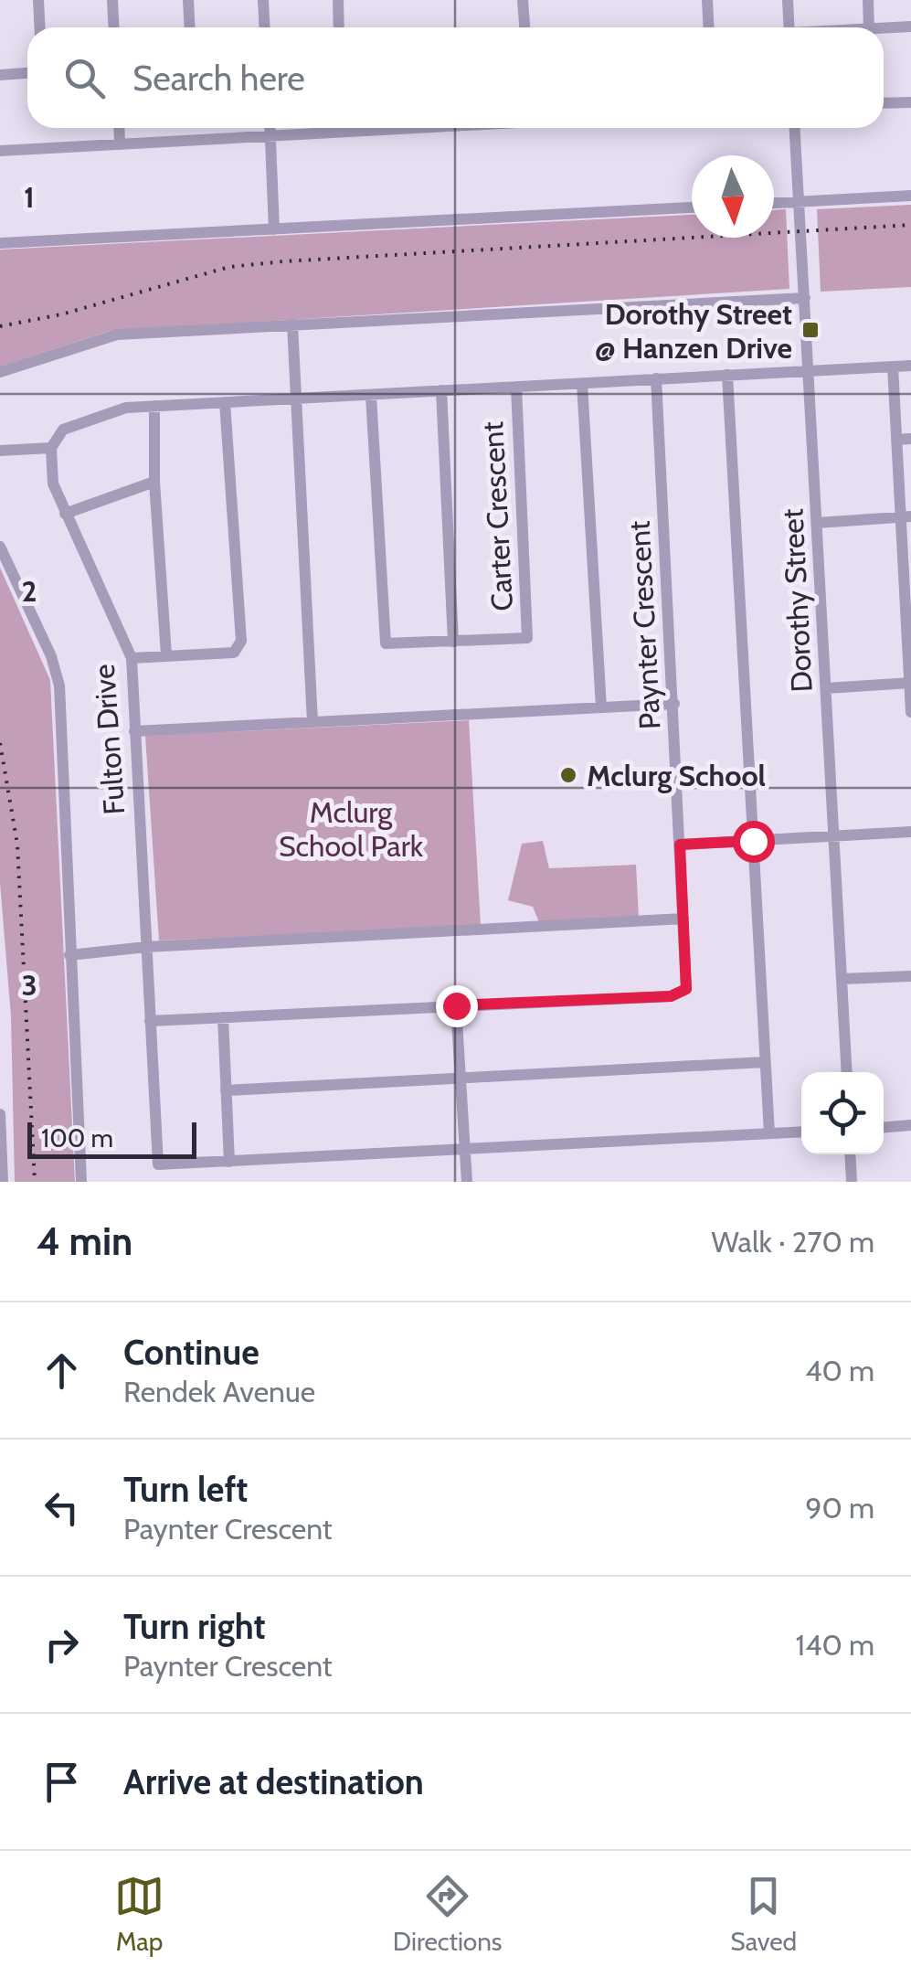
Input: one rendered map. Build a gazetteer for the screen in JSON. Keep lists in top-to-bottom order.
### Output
{
  "streets": {
    "street": [
      "Carter Crescent",
      "Dorothy Street",
      "Paynter Crescent",
      "Fulton Drive"
    ]
  },
  "crossings": [
    ["Paynter Crescent", "Fulton Drive"]
  ],
  "parks": ["Mclurg School Park"],
  "places": {
    "transit": ["Dorothy Street @ Hanzen Drive"],
    "other": ["Mclurg School"]
  },
  "scale_bar": "100 m",
  "north": "bottom",
  "page": {
    "search": "Search here",
    "scale": "100 m",
    "heading": ["4 min", "Walk · 270 m"],
    "list": [
      ["Continue", "Rendek Avenue", "40 m"],
      ["Turn left", "Paynter Crescent", "90 m"],
      ["Turn right", "Paynter Crescent", "140 m"],
      "Arrive at destination"
    ],
    "nav": ["Map", "Directions", "Saved"]
  },
  "grid": {
    "rows": ["1", "2", "3"]
  }
}
